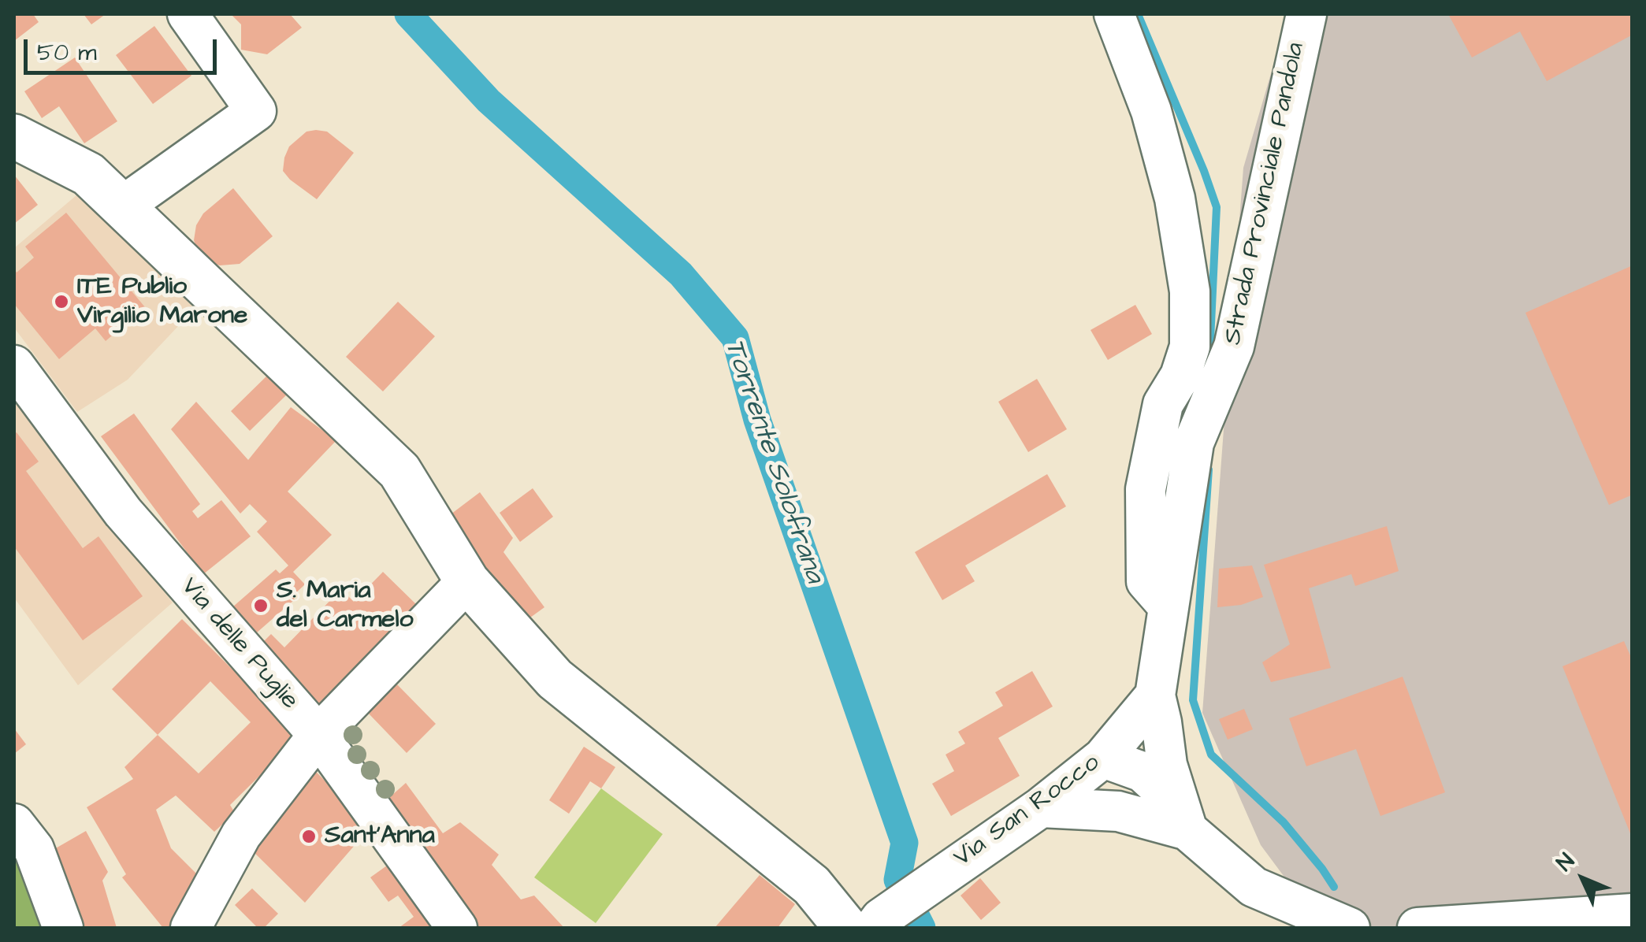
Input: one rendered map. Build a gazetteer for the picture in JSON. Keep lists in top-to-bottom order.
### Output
{
  "streets": {
    "street": ["Strada Provinciale Pandola", "Via delle Puglie", "Via San Rocco"]
  },
  "crossings": [
    ["Strada Provinciale Pandola", "Via San Rocco"]
  ],
  "water": ["Torrente Solofrana"],
  "places": ["ITE Publio Virgilio Marone", "S. Maria del Carmelo", "Sant'Anna"],
  "scale_bar": "50 m",
  "north": "top left"
}
